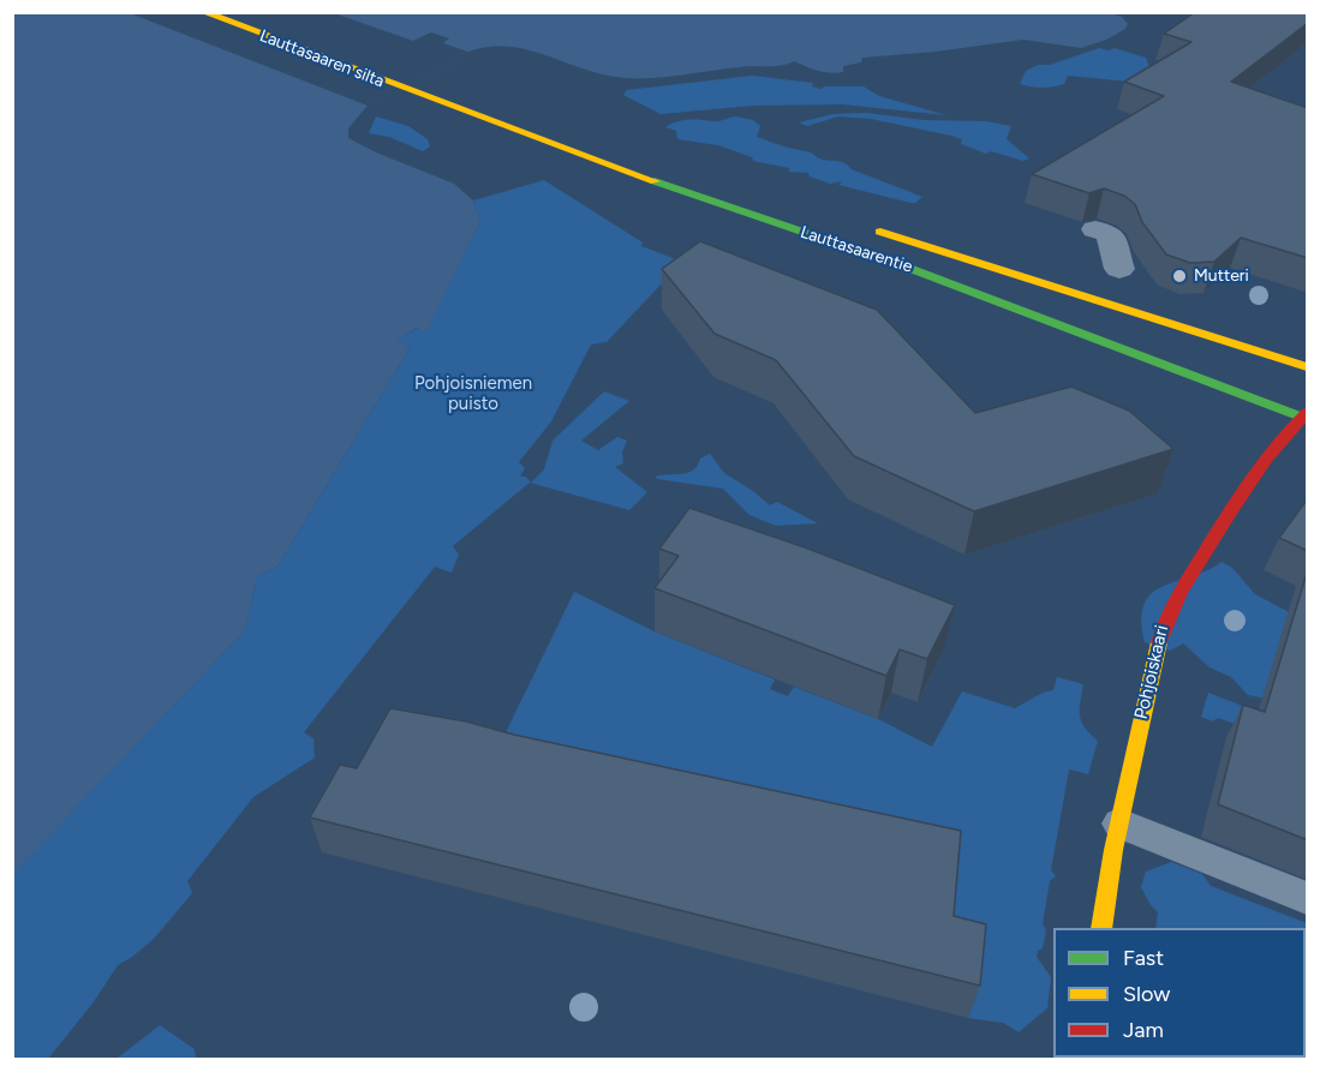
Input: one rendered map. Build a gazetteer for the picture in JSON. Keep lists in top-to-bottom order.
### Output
{
  "streets": {
    "main road": ["Lauttasaaren silta", "Lauttasaarentie", "Pohjoiskaari"]
  },
  "crossings": [
    ["Lauttasaaren silta", "Lauttasaarentie"],
    ["Lauttasaarentie", "Pohjoiskaari"]
  ],
  "parks": ["Pohjoisniemen puisto"],
  "places": ["Mutteri"],
  "legend": ["Fast", "Slow", "Jam"]
}
